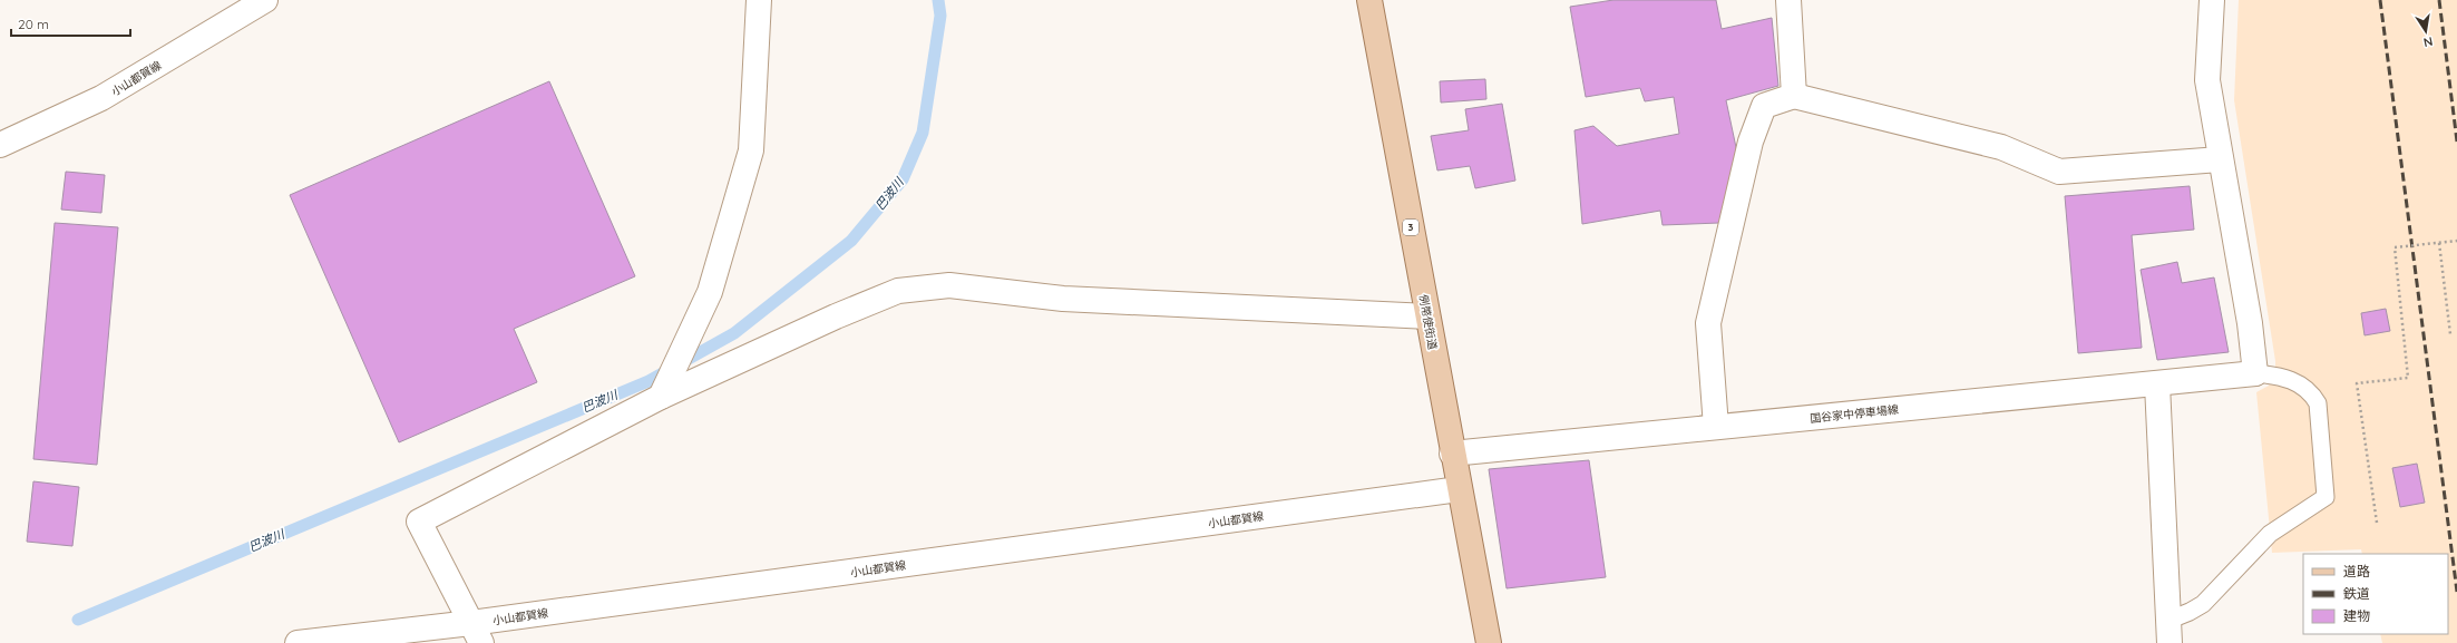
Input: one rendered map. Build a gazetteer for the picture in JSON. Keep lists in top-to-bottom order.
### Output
{
  "streets": {
    "main road": ["3", "例幣使街道"],
    "street": ["小山都賀線", "国谷家中停車場線"]
  },
  "crossings": [
    ["小山都賀線", "例幣使街道"],
    ["例幣使街道", "国谷家中停車場線"]
  ],
  "water": ["巴波川"],
  "legend": ["道路", "鉄道", "建物"],
  "scale_bar": "20 m",
  "north": "bottom"
}
